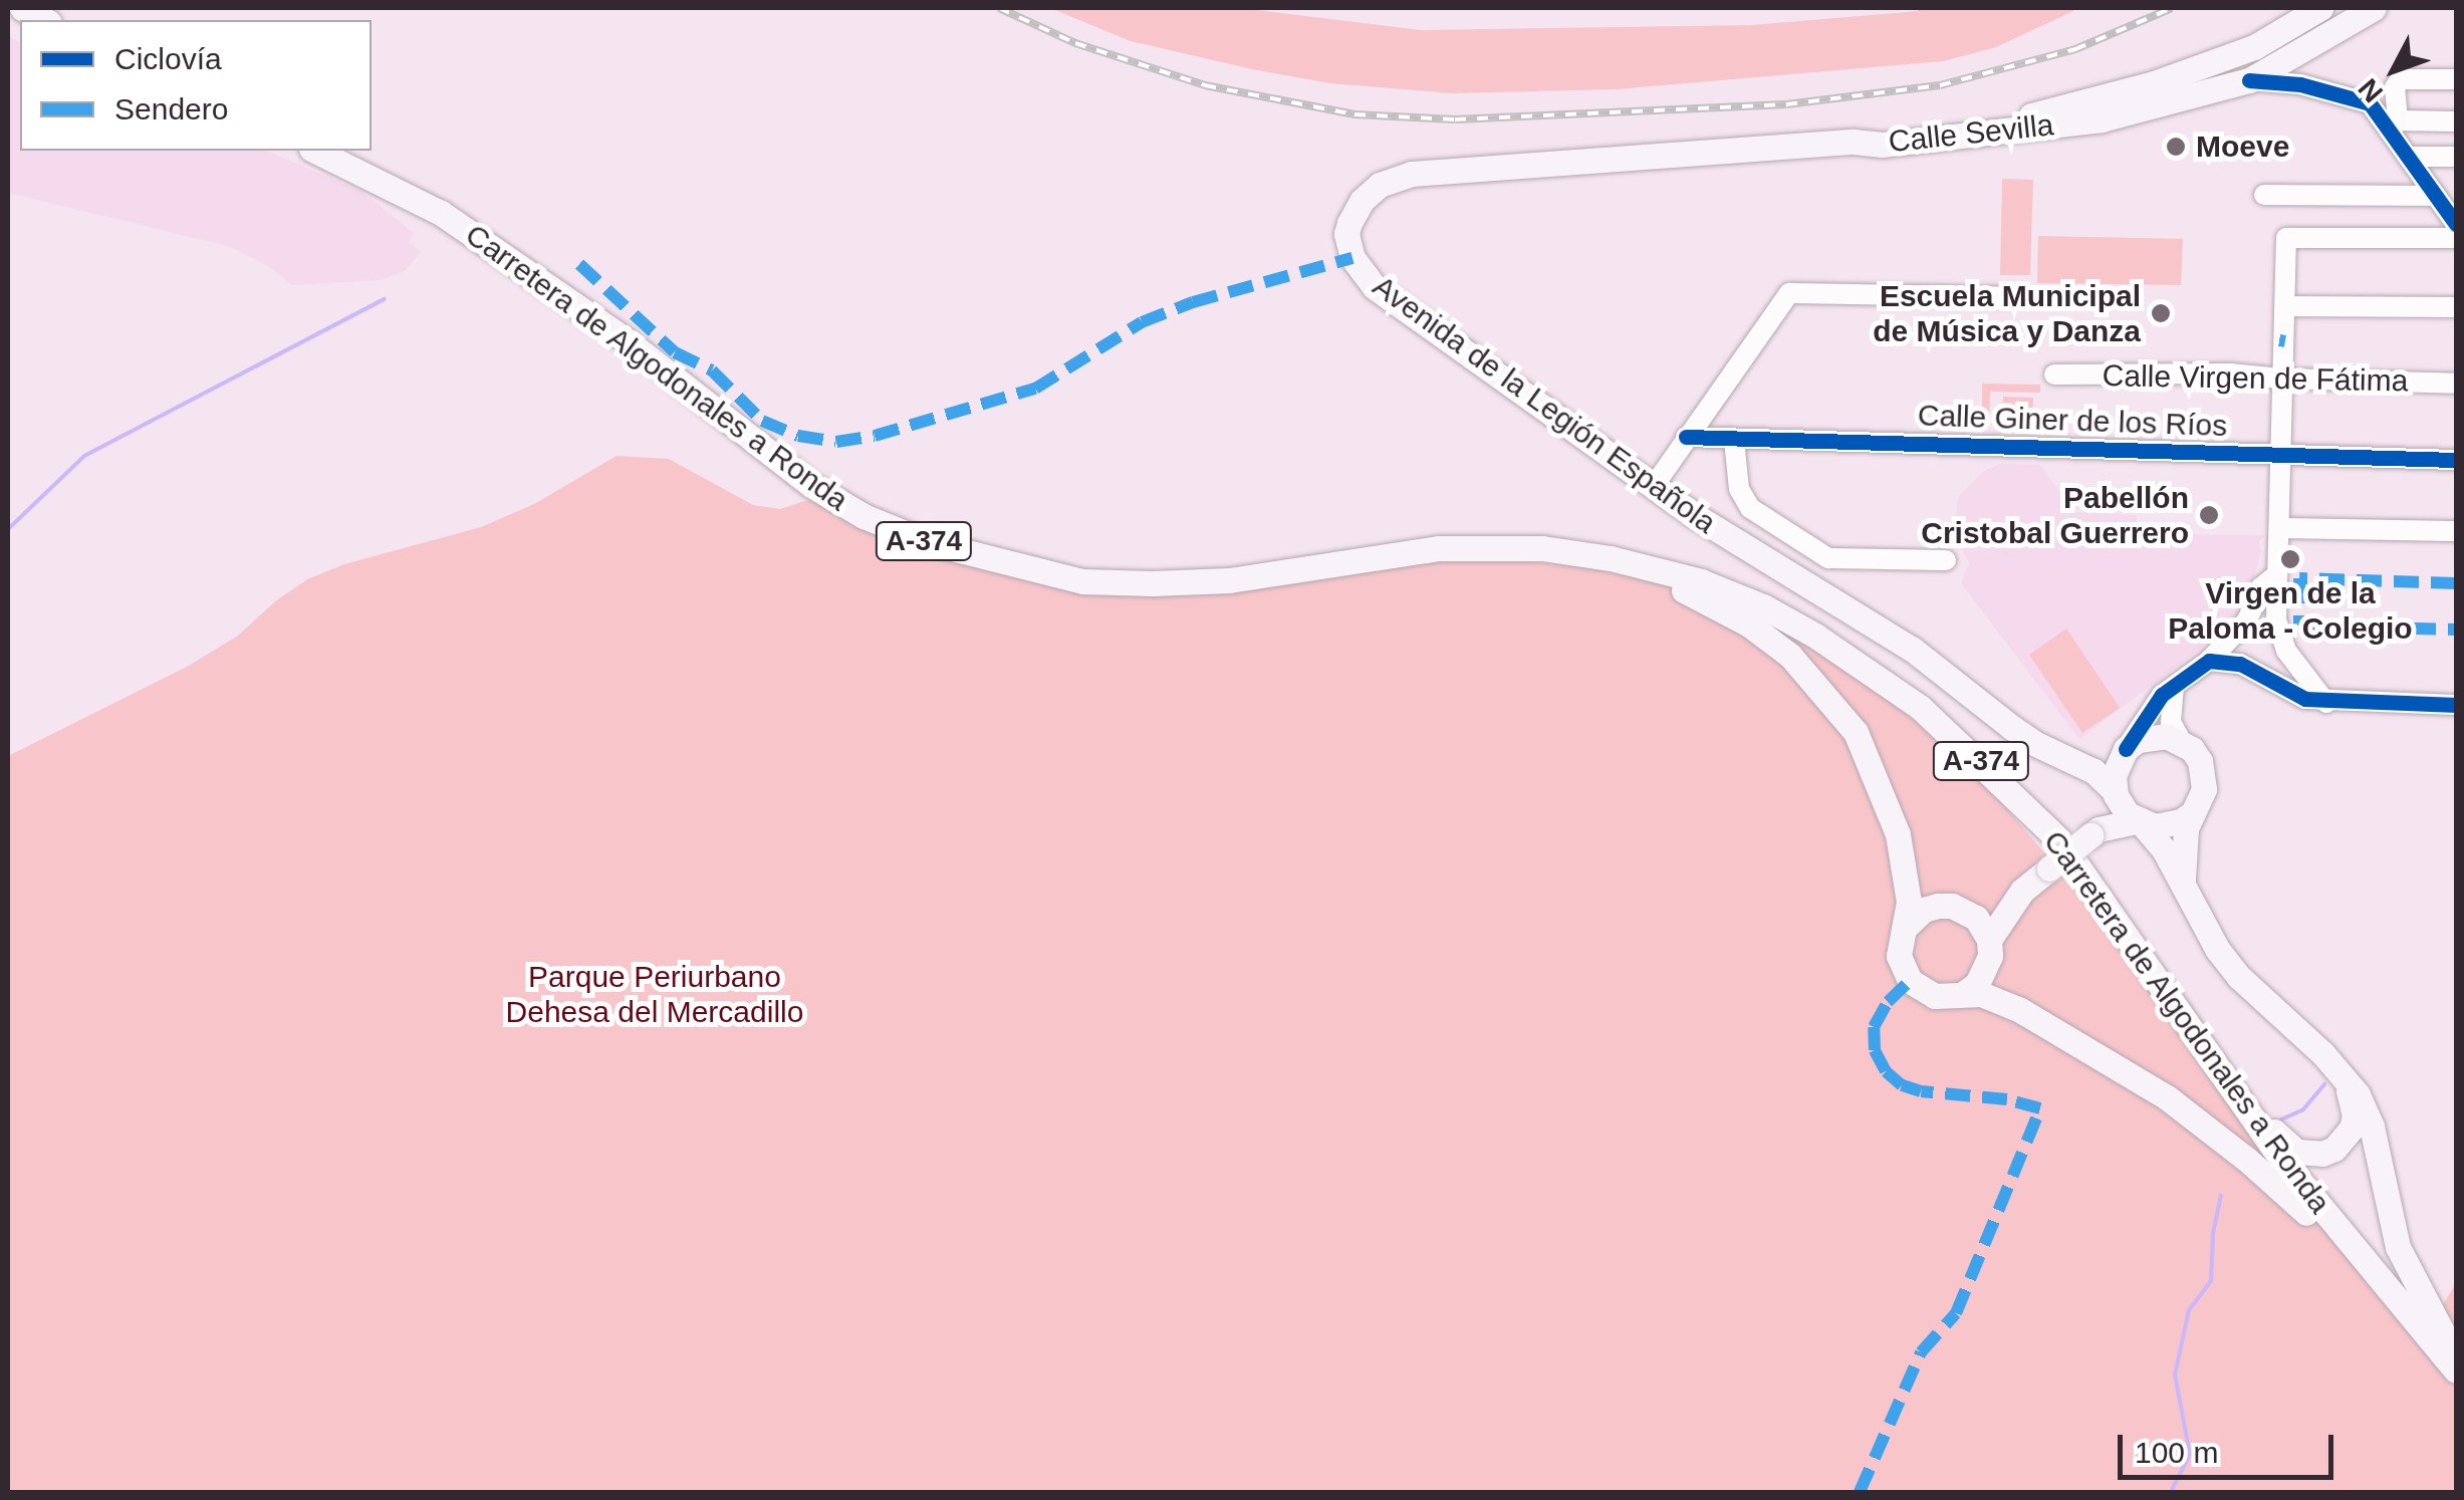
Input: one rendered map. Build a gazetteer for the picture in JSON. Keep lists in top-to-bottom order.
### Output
{
  "streets": {
    "main road": [
      "Calle Sevilla",
      "Carretera de Algodonales a Ronda",
      "Avenida de la Legión Española",
      "A-374"
    ],
    "street": ["Calle Virgen de Fátima", "Calle Giner de los Ríos"]
  },
  "crossings": [
    ["Calle Sevilla", "Avenida de la Legión Española"]
  ],
  "parks": ["Parque Periurbano Dehesa del Mercadillo"],
  "places": [
    "Moeve",
    "Escuela Municipal de Música y Danza",
    "Pabellón Cristobal Guerrero",
    "Virgen de la Paloma - Colegio"
  ],
  "legend": ["Ciclovía", "Sendero"],
  "scale_bar": "100 m",
  "north": "bottom left"
}
